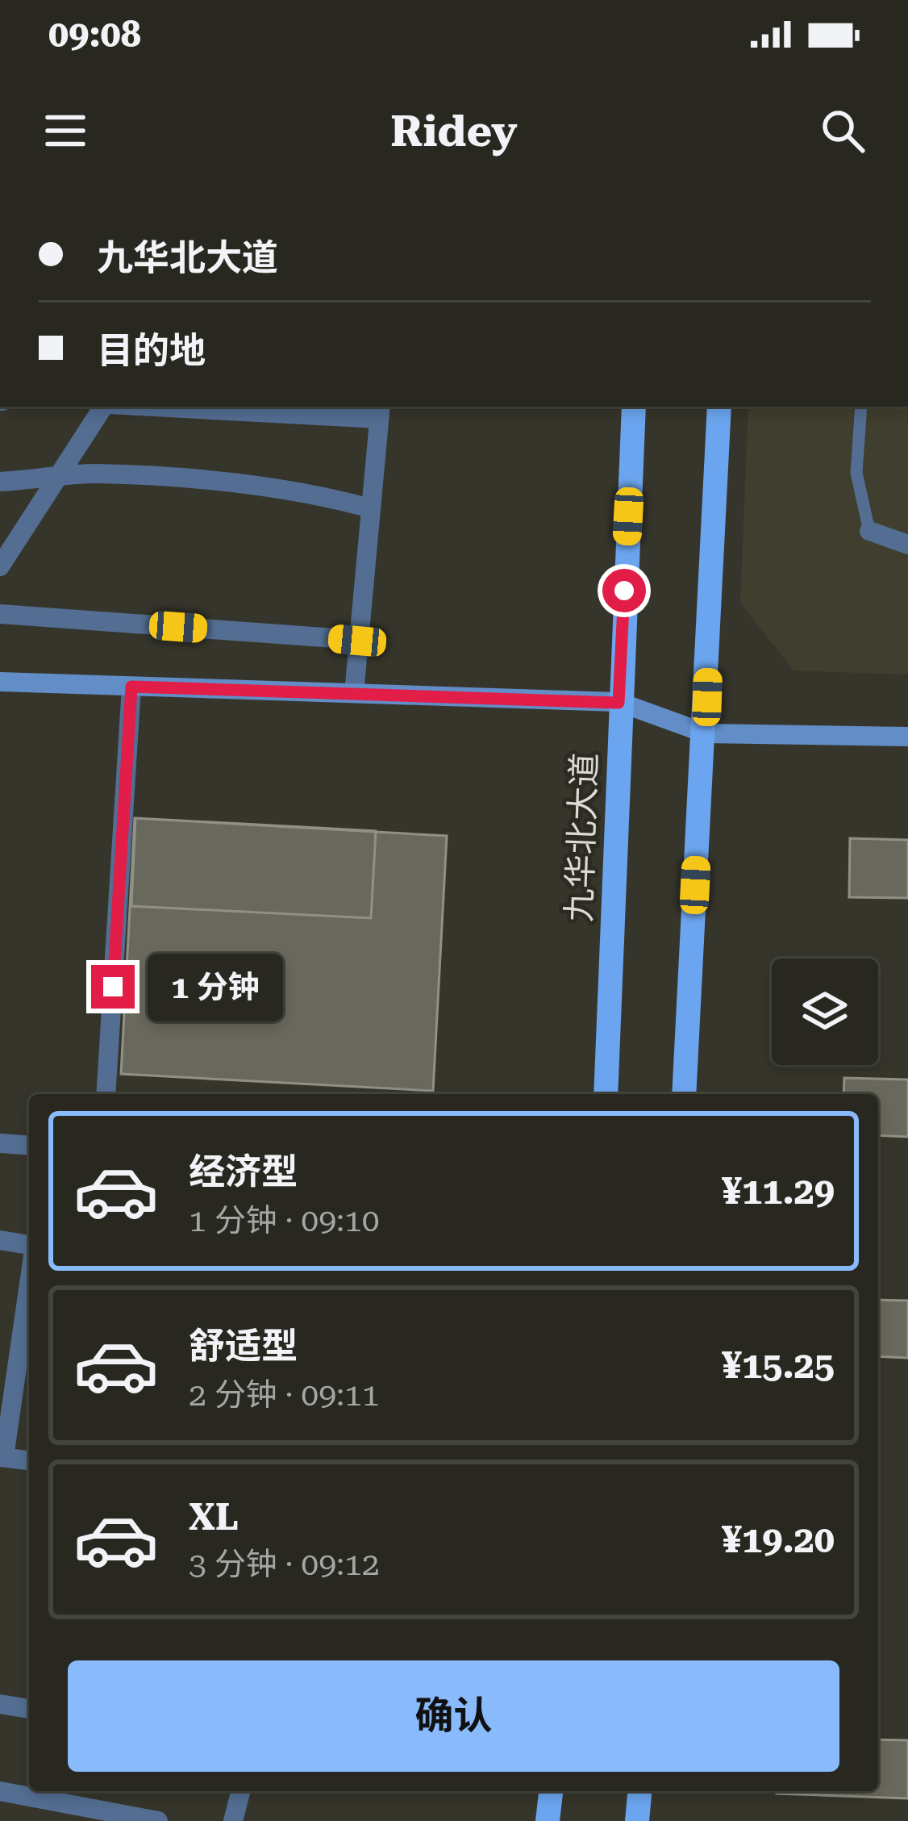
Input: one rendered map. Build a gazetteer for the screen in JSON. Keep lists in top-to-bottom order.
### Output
{
  "streets": {
    "main road": ["九华北大道"]
  },
  "page": {
    "status": "09:08",
    "header": "Ridey",
    "banner": ["九华北大道", "目的地"],
    "bubble": "1 分钟",
    "list": [
      {
        "name": "经济型",
        "note": "1 分钟 · 09:10",
        "value": "¥11.29"
      },
      {
        "name": "舒适型",
        "note": "2 分钟 · 09:11",
        "value": "¥15.25"
      },
      {
        "name": "XL",
        "note": "3 分钟 · 09:12",
        "value": "¥19.20"
      }
    ],
    "buttons": "确认"
  }
}
